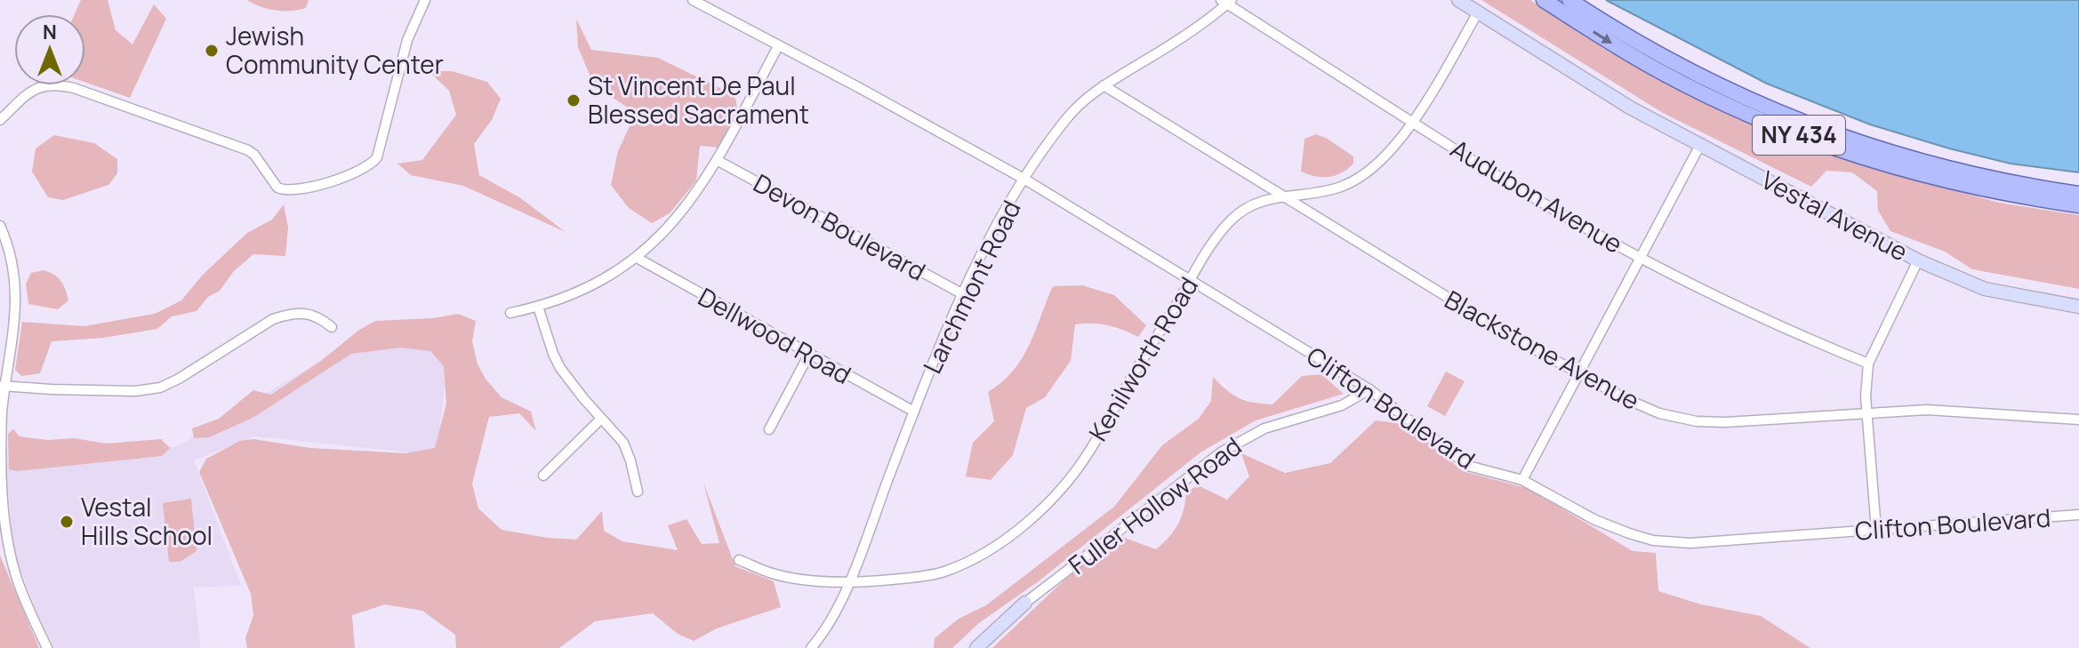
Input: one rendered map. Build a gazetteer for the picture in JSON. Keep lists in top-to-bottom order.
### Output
{
  "streets": {
    "main road": ["NY 434"],
    "street": [
      "Audubon Avenue",
      "Vestal Avenue",
      "Devon Boulevard",
      "Larchmont Road",
      "Dellwood Road",
      "Blackstone Avenue",
      "Kenilworth Road",
      "Clifton Boulevard",
      "Fuller Hollow Road"
    ]
  },
  "crossings": [
    ["Audubon Avenue", "Larchmont Road"],
    ["Audubon Avenue", "Kenilworth Road"],
    ["Vestal Avenue", "Kenilworth Road"],
    ["Devon Boulevard", "Larchmont Road"],
    ["Larchmont Road", "Dellwood Road"],
    ["Larchmont Road", "Blackstone Avenue"],
    ["Larchmont Road", "Kenilworth Road"],
    ["Larchmont Road", "Clifton Boulevard"],
    ["Blackstone Avenue", "Kenilworth Road"],
    ["Kenilworth Road", "Clifton Boulevard"],
    ["Clifton Boulevard", "Fuller Hollow Road"]
  ],
  "places": ["Jewish Community Center", "St Vincent De Paul Blessed Sacrament", "Vestal Hills School"],
  "north": "top"
}
